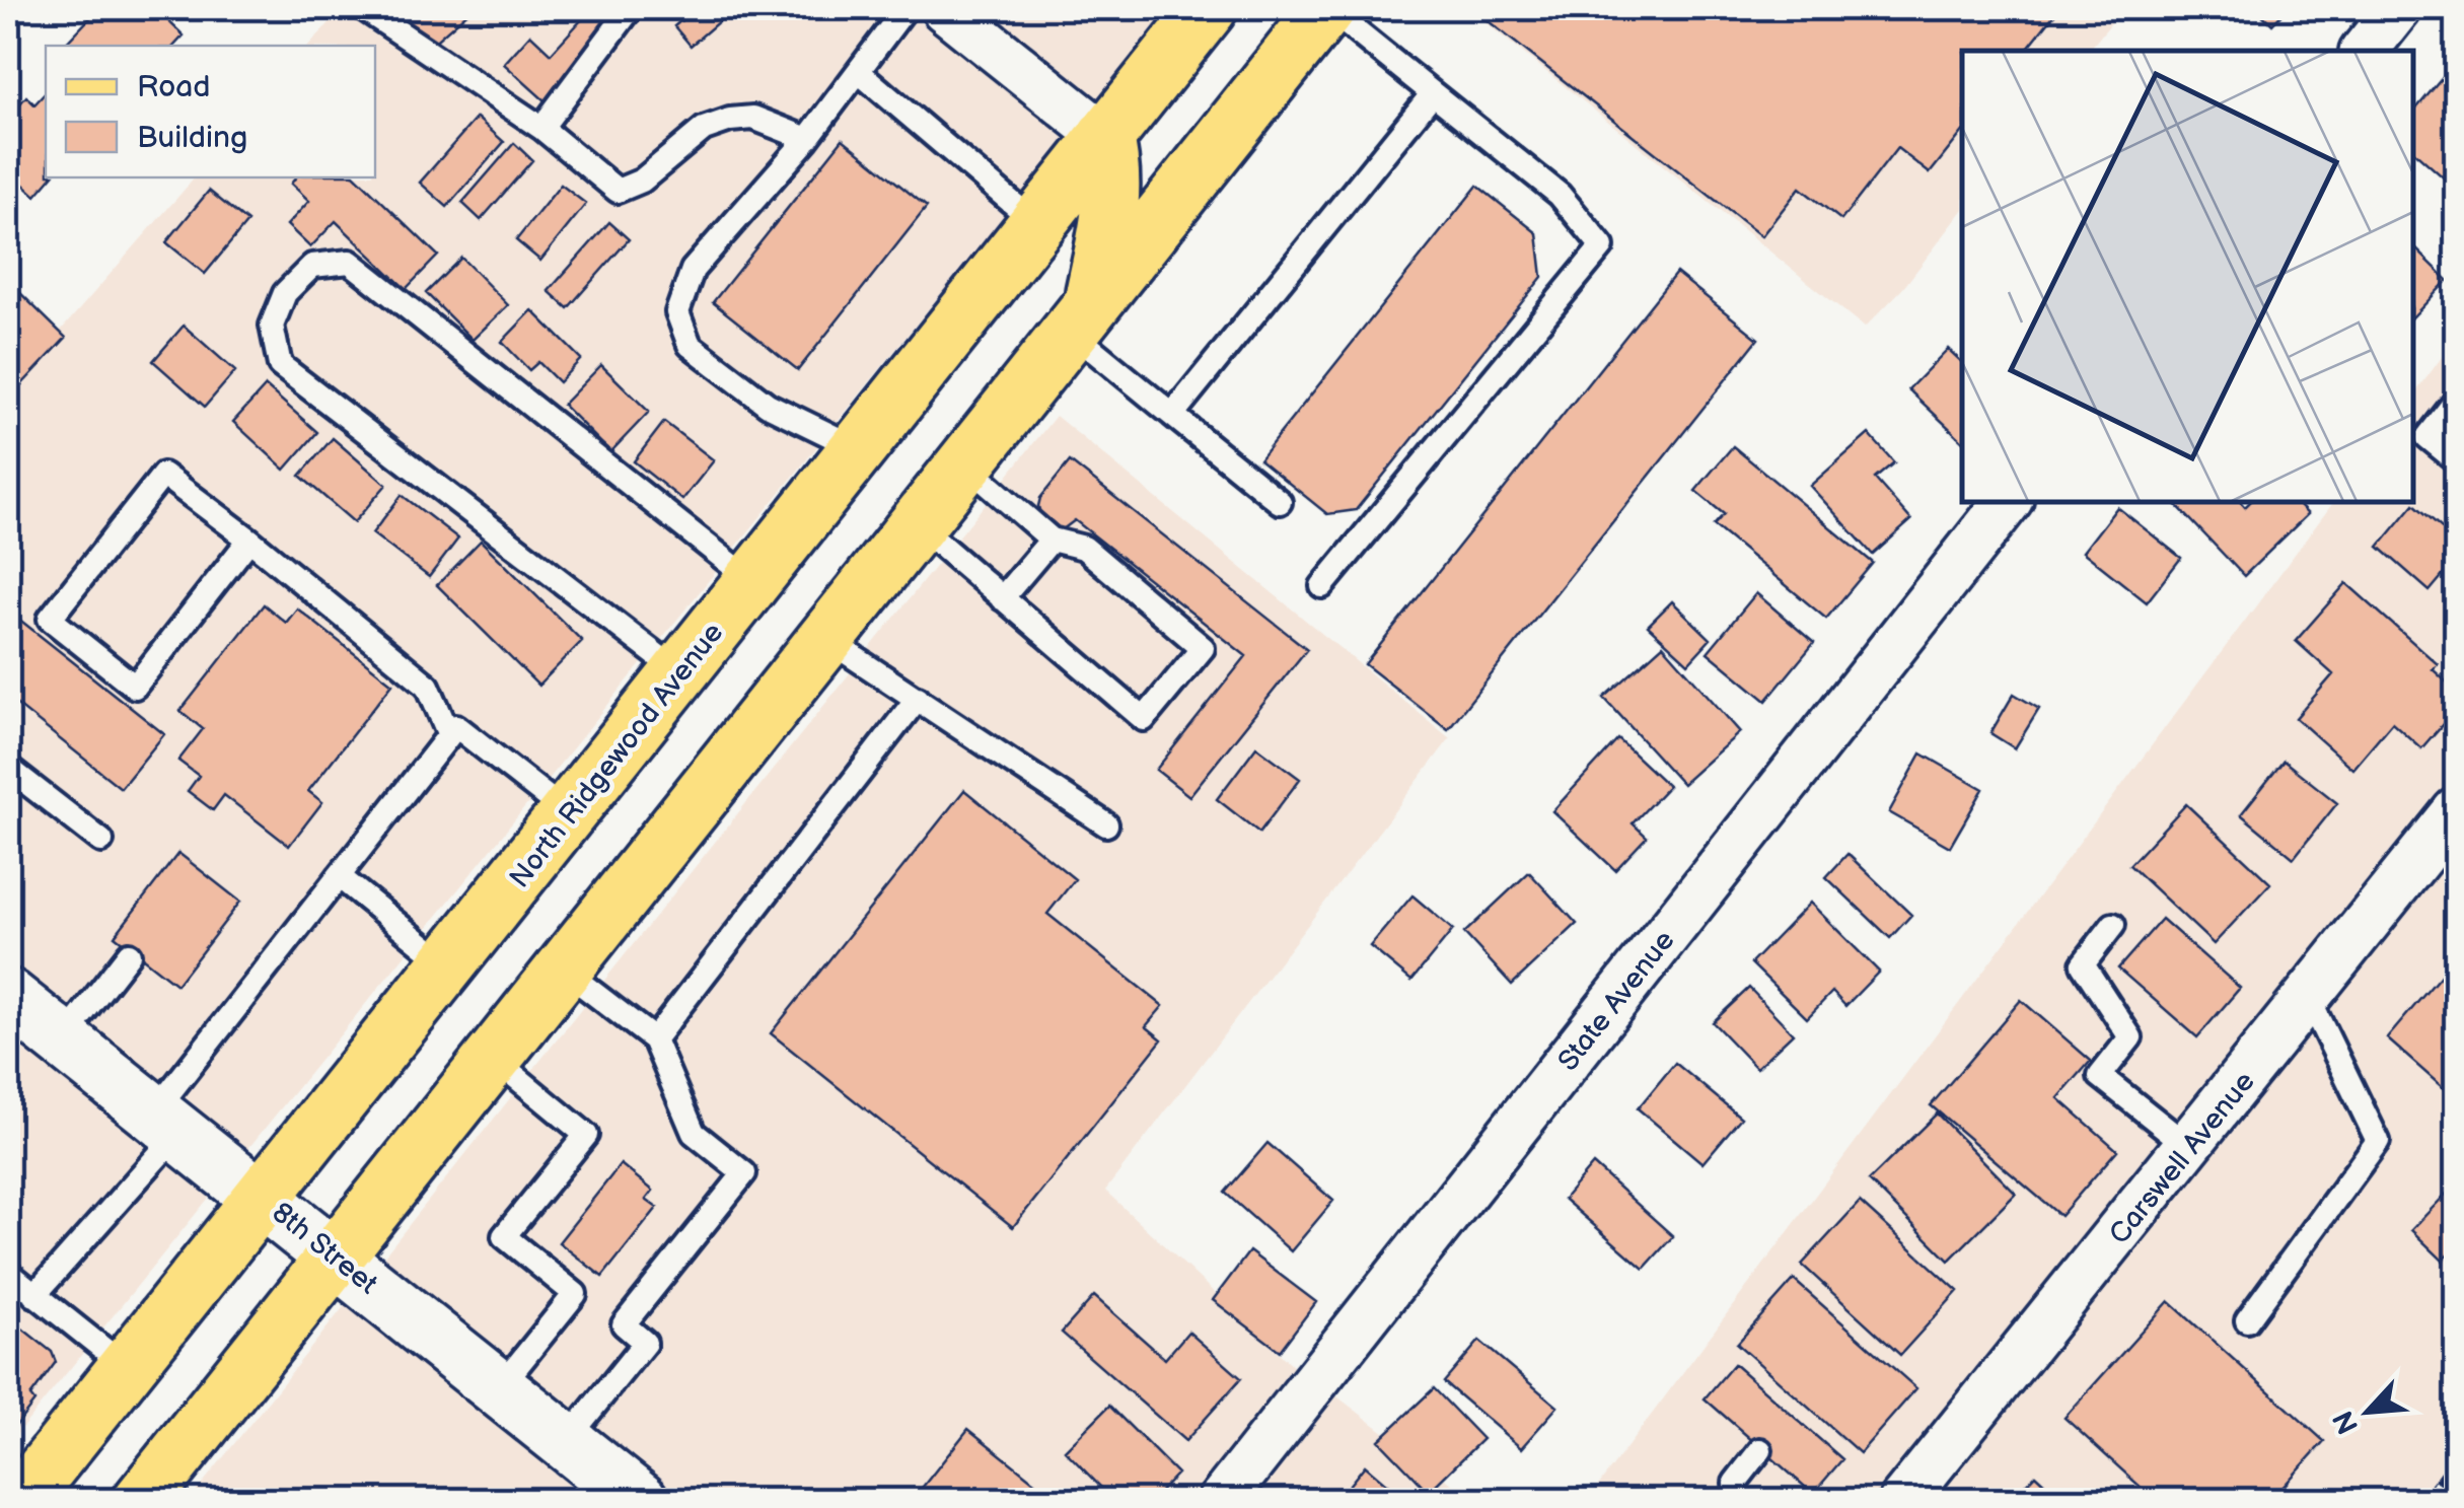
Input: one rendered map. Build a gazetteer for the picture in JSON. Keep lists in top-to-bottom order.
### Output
{
  "streets": {
    "main road": ["North Ridgewood Avenue"],
    "street": ["State Avenue", "Carswell Avenue", "8th Street"]
  },
  "crossings": [
    ["North Ridgewood Avenue", "8th Street"]
  ],
  "legend": ["Road", "Building"],
  "north": "bottom left"
}
